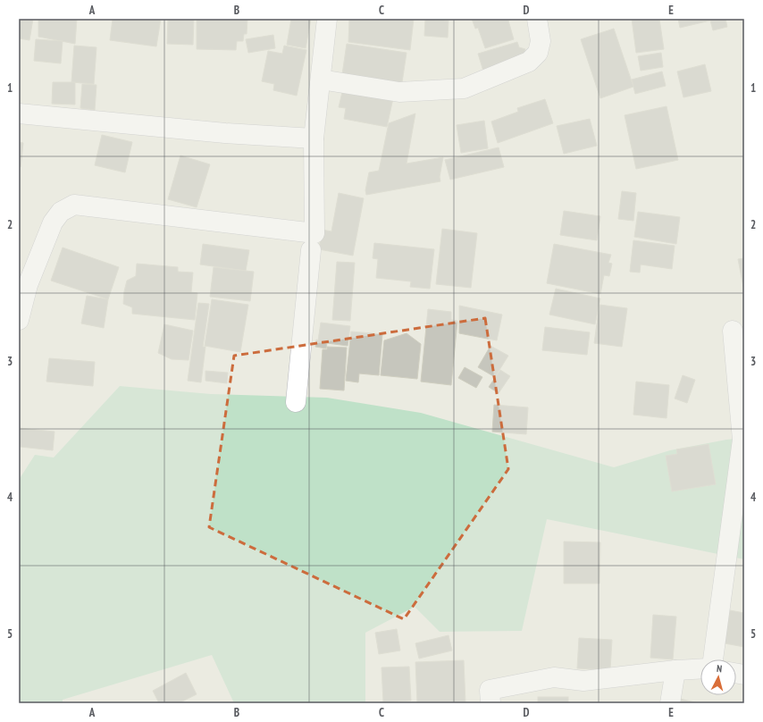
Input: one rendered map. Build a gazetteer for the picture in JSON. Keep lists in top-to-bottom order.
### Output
{
  "north": "top",
  "grid": {
    "columns": [
      "A",
      "B",
      "C",
      "D",
      "E"
    ],
    "rows": [
      "1",
      "2",
      "3",
      "4",
      "5"
    ]
  }
}
